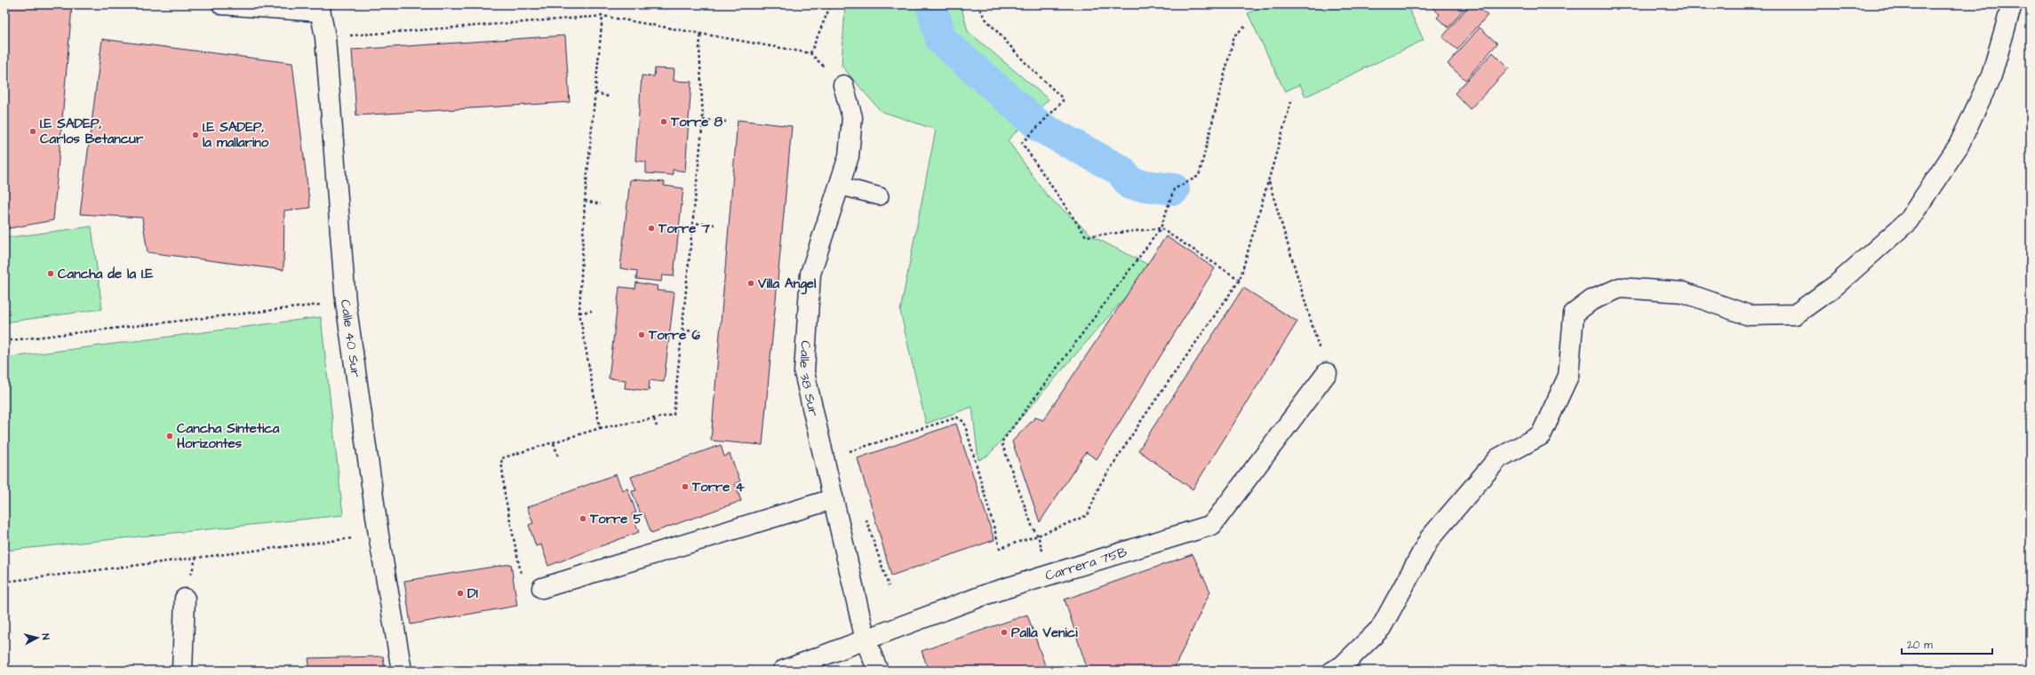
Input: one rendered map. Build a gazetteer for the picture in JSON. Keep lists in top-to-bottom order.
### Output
{
  "streets": {
    "street": ["Calle 40 Sur", "Calle 38 Sur", "Carrera 75B"]
  },
  "crossings": [
    ["Calle 38 Sur", "Carrera 75B"]
  ],
  "places": [
    "Torre 8",
    "I.E SADEP, Carlos Betancur",
    "I.E SADEP, la mallarino",
    "Torre 7",
    "Cancha de la I.E",
    "Villa Angel",
    "Torre 6",
    "Cancha Sintetica Horizontes",
    "Torre 4",
    "Torre 5",
    "D1",
    "Palla Venici"
  ],
  "scale_bar": "20 m",
  "north": "right"
}
